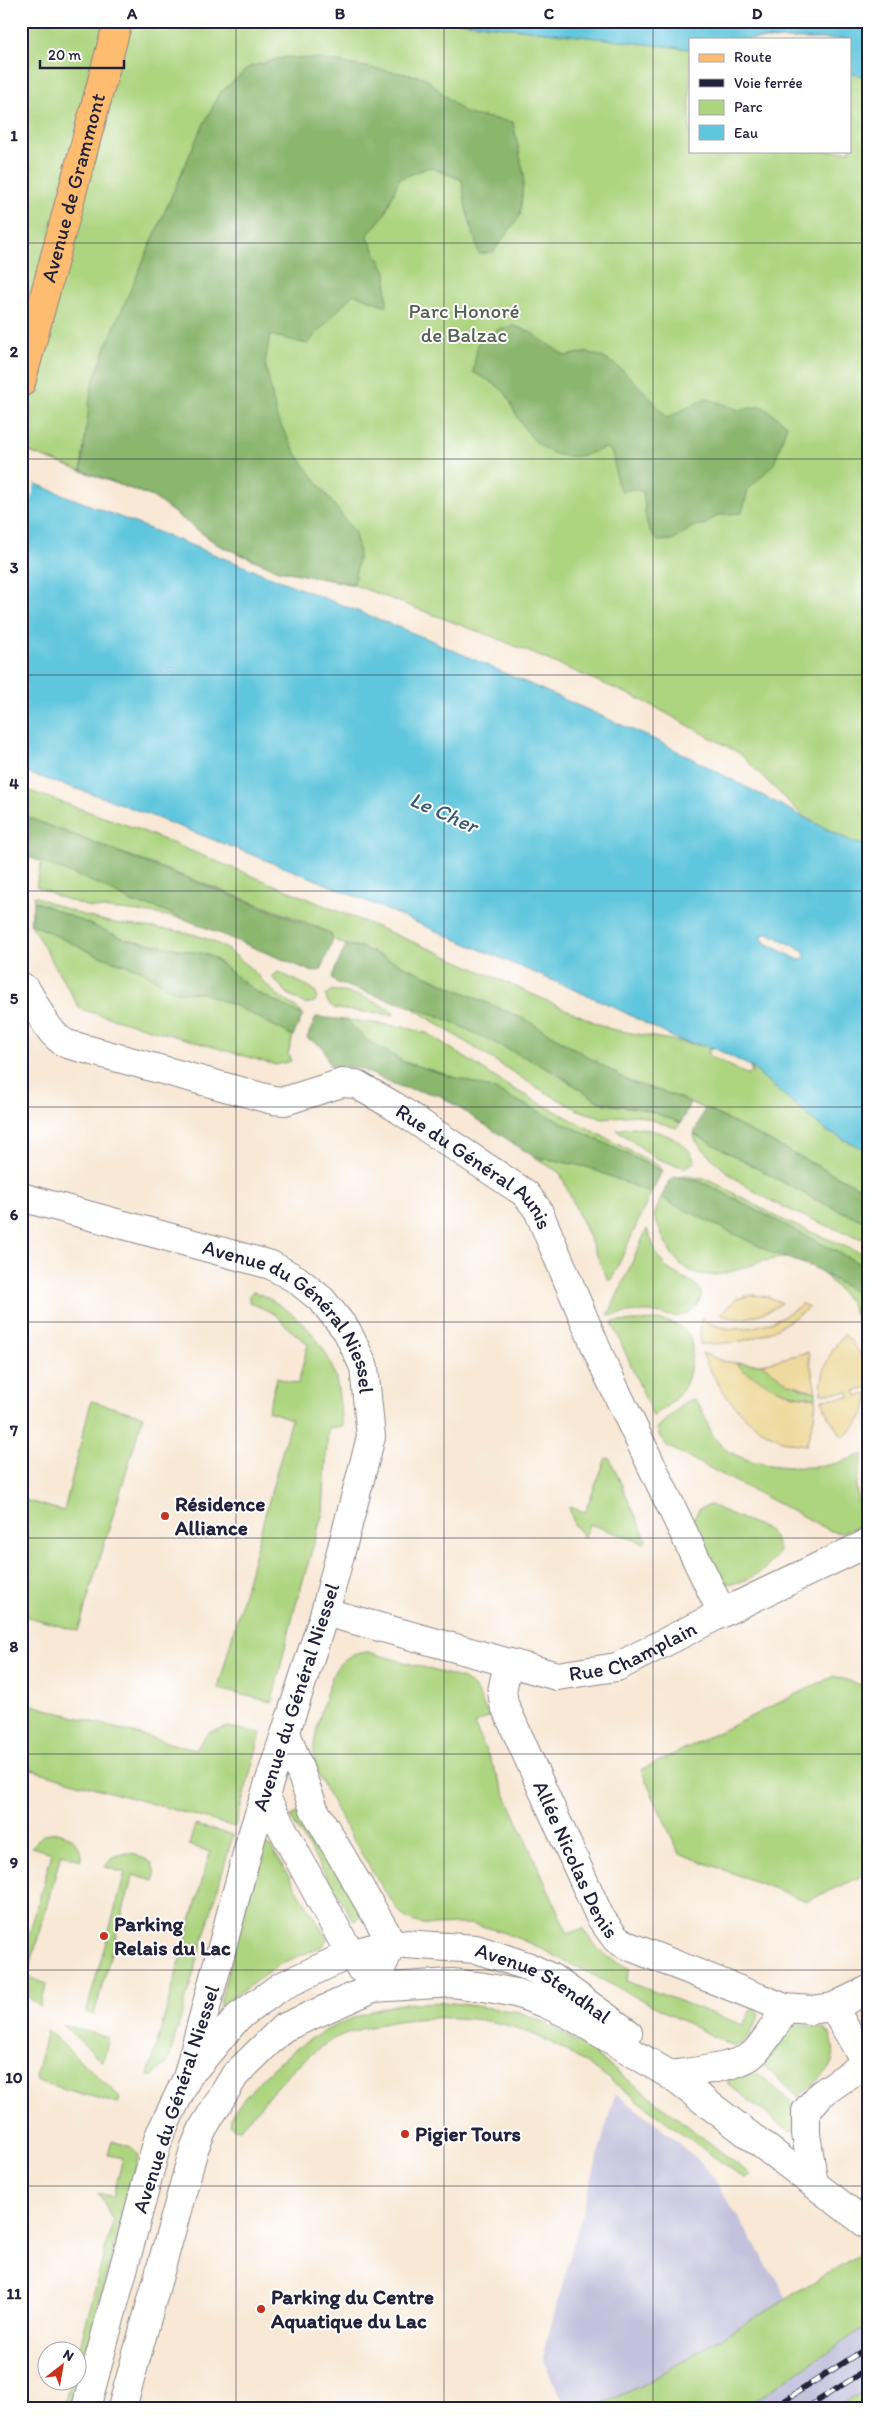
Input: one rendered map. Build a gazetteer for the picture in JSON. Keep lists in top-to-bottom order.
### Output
{
  "streets": {
    "main road": ["Avenue de Grammont"],
    "street": [
      "Rue du Général Aunis",
      "Avenue du Général Niessel",
      "Rue Champlain",
      "Allée Nicolas Denis",
      "Avenue Stendhal"
    ]
  },
  "crossings": [
    ["Rue du Général Aunis", "Rue Champlain"],
    ["Avenue du Général Niessel", "Rue Champlain"],
    ["Avenue du Général Niessel", "Avenue Stendhal"],
    ["Rue Champlain", "Allée Nicolas Denis"]
  ],
  "water": ["Le Cher"],
  "parks": ["Parc Honoré de Balzac"],
  "places": [
    "Résidence Alliance",
    "Parking Relais du Lac",
    "Pigier Tours",
    "Parking du Centre Aquatique du Lac"
  ],
  "legend": [
    "Route",
    "Voie ferrée",
    "Parc",
    "Eau"
  ],
  "scale_bar": "20 m",
  "north": "top right",
  "grid": {
    "columns": [
      "A",
      "B",
      "C",
      "D"
    ],
    "rows": [
      "1",
      "2",
      "3",
      "4",
      "5",
      "6",
      "7",
      "8",
      "9",
      "10",
      "11"
    ]
  }
}
